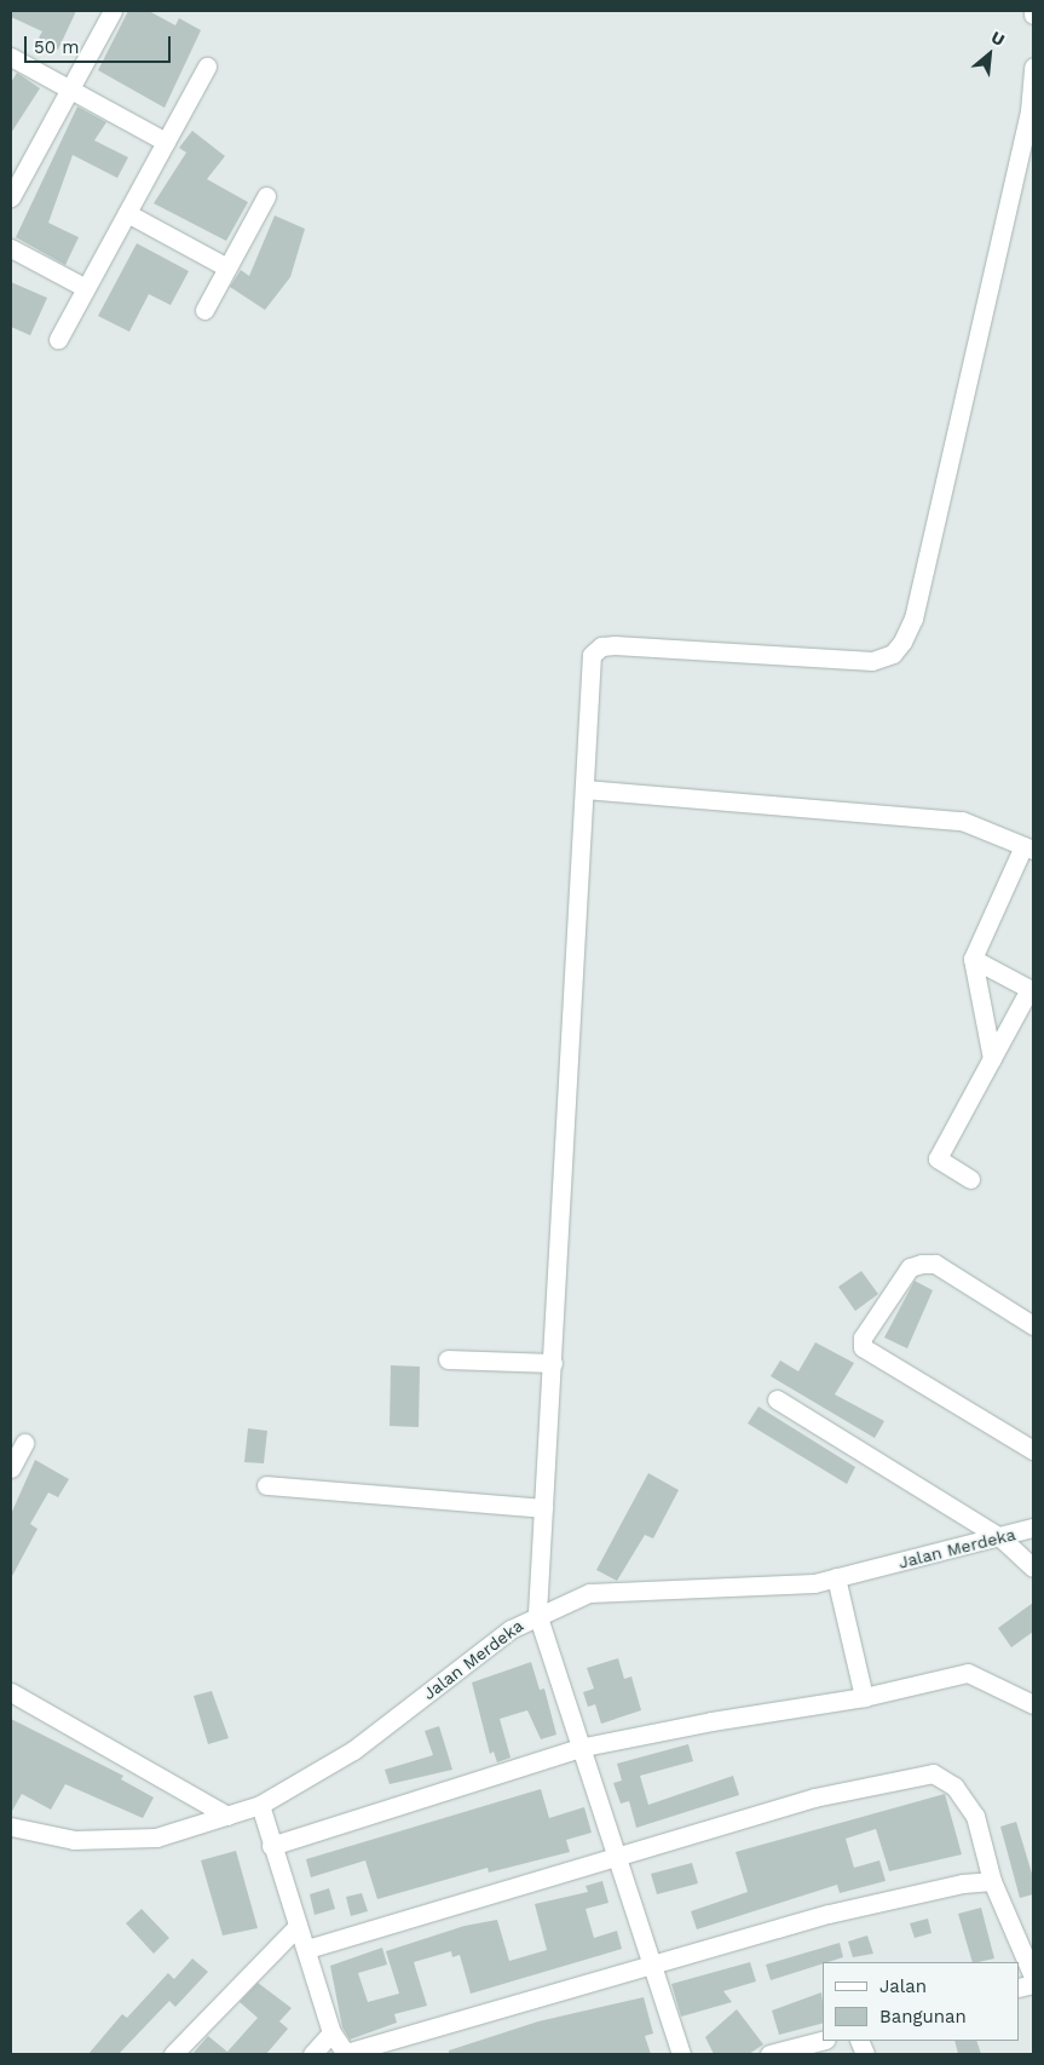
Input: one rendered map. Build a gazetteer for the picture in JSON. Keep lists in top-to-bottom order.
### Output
{
  "streets": {
    "street": ["Jalan Merdeka"]
  },
  "legend": ["Jalan", "Bangunan"],
  "scale_bar": "50 m",
  "north": "top right"
}
